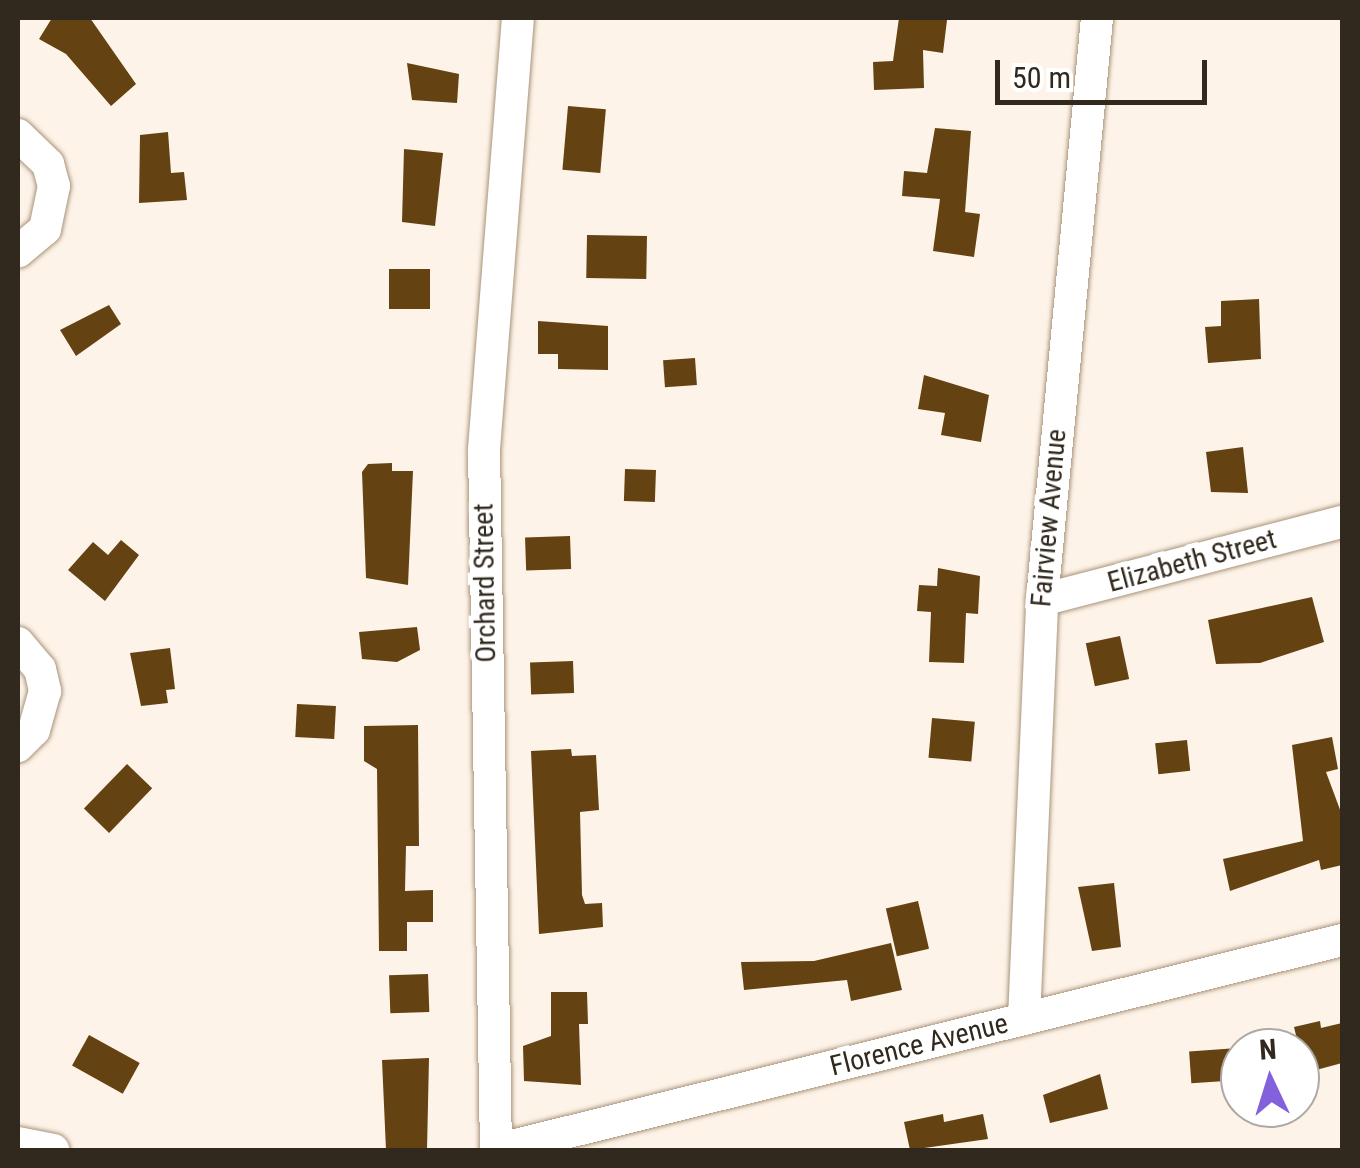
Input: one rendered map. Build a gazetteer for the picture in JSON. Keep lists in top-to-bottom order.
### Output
{
  "streets": {
    "street": [
      "Fairview Avenue",
      "Elizabeth Street",
      "Orchard Street",
      "Florence Avenue"
    ]
  },
  "crossings": [
    ["Fairview Avenue", "Elizabeth Street"],
    ["Fairview Avenue", "Florence Avenue"],
    ["Orchard Street", "Florence Avenue"]
  ],
  "scale_bar": "50 m",
  "north": "top"
}
